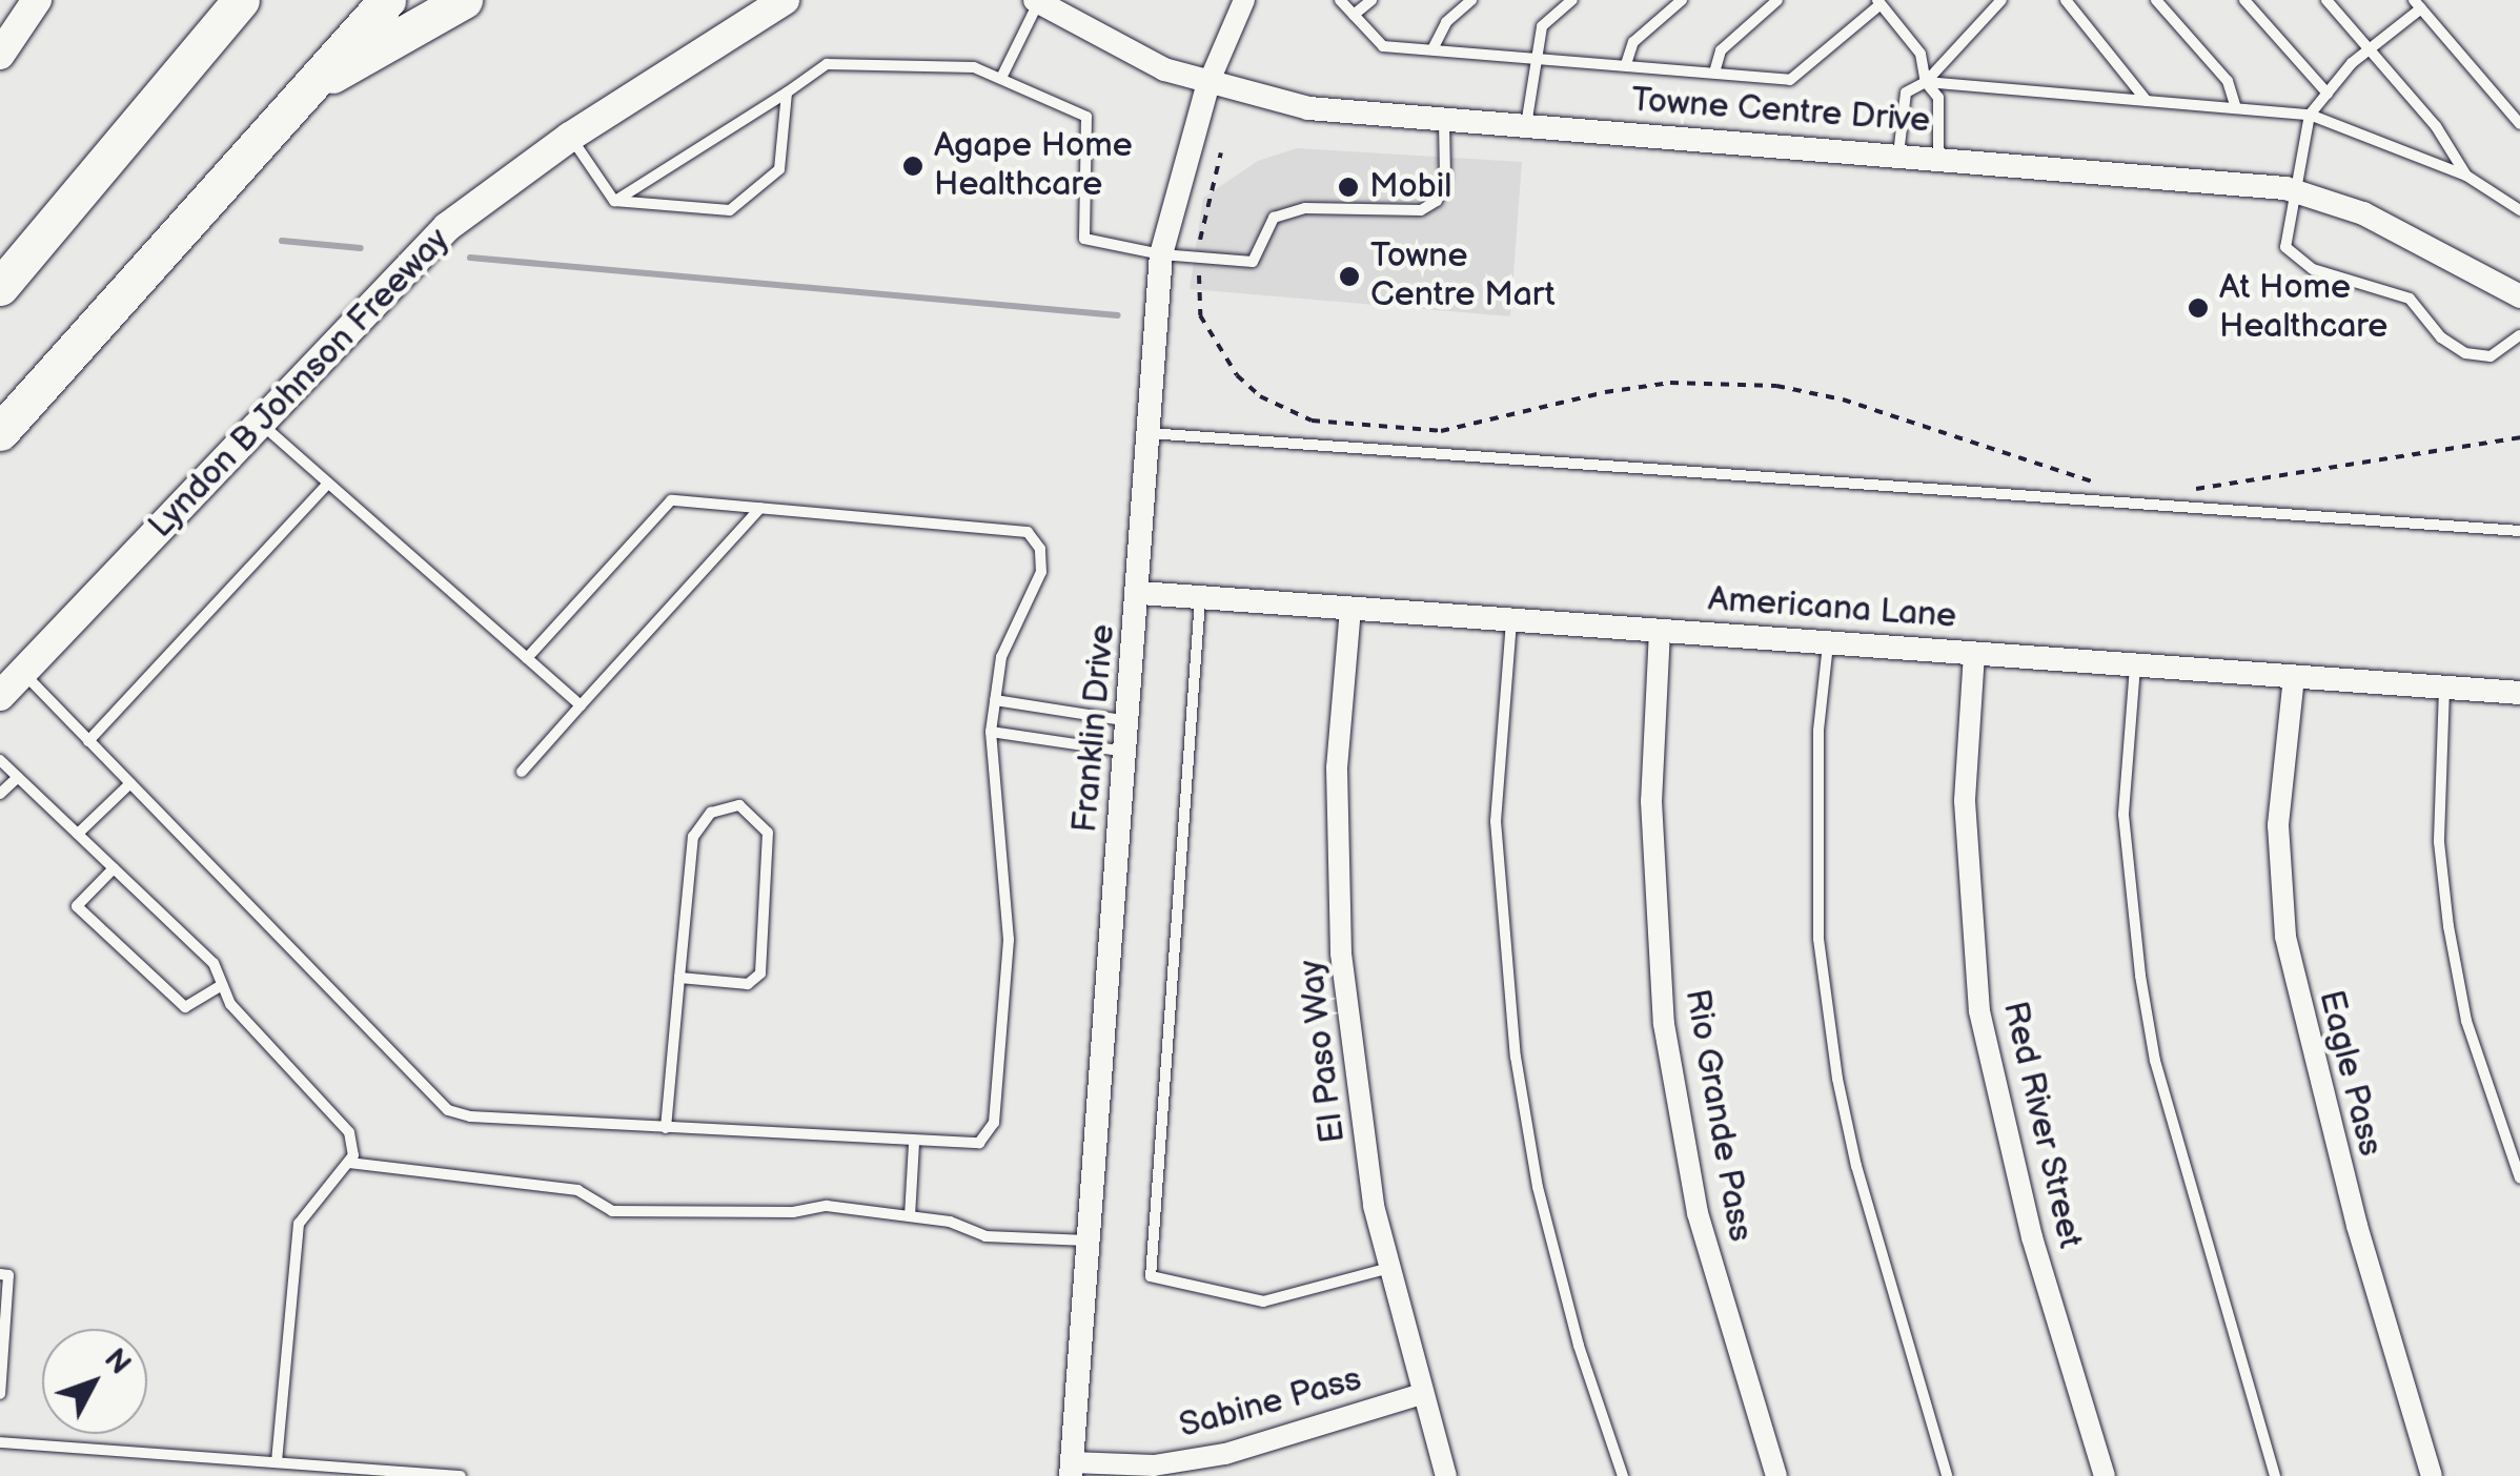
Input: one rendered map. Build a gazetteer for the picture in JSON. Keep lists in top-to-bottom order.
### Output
{
  "streets": {
    "main road": ["Lyndon B Johnson Freeway"],
    "street": [
      "Towne Centre Drive",
      "Americana Lane",
      "Franklin Drive",
      "El Paso Way",
      "Eagle Pass",
      "Rio Grande Pass",
      "Red River Street",
      "Sabine Pass"
    ]
  },
  "crossings": [
    ["Towne Centre Drive", "Franklin Drive"],
    ["Americana Lane", "Franklin Drive"],
    ["Americana Lane", "El Paso Way"],
    ["Americana Lane", "Eagle Pass"],
    ["Americana Lane", "Rio Grande Pass"],
    ["Americana Lane", "Red River Street"],
    ["Franklin Drive", "Sabine Pass"],
    ["El Paso Way", "Sabine Pass"]
  ],
  "places": [
    "Agape Home Healthcare",
    "Mobil",
    "Towne Centre Mart",
    "At Home Healthcare"
  ],
  "north": "top right"
}
